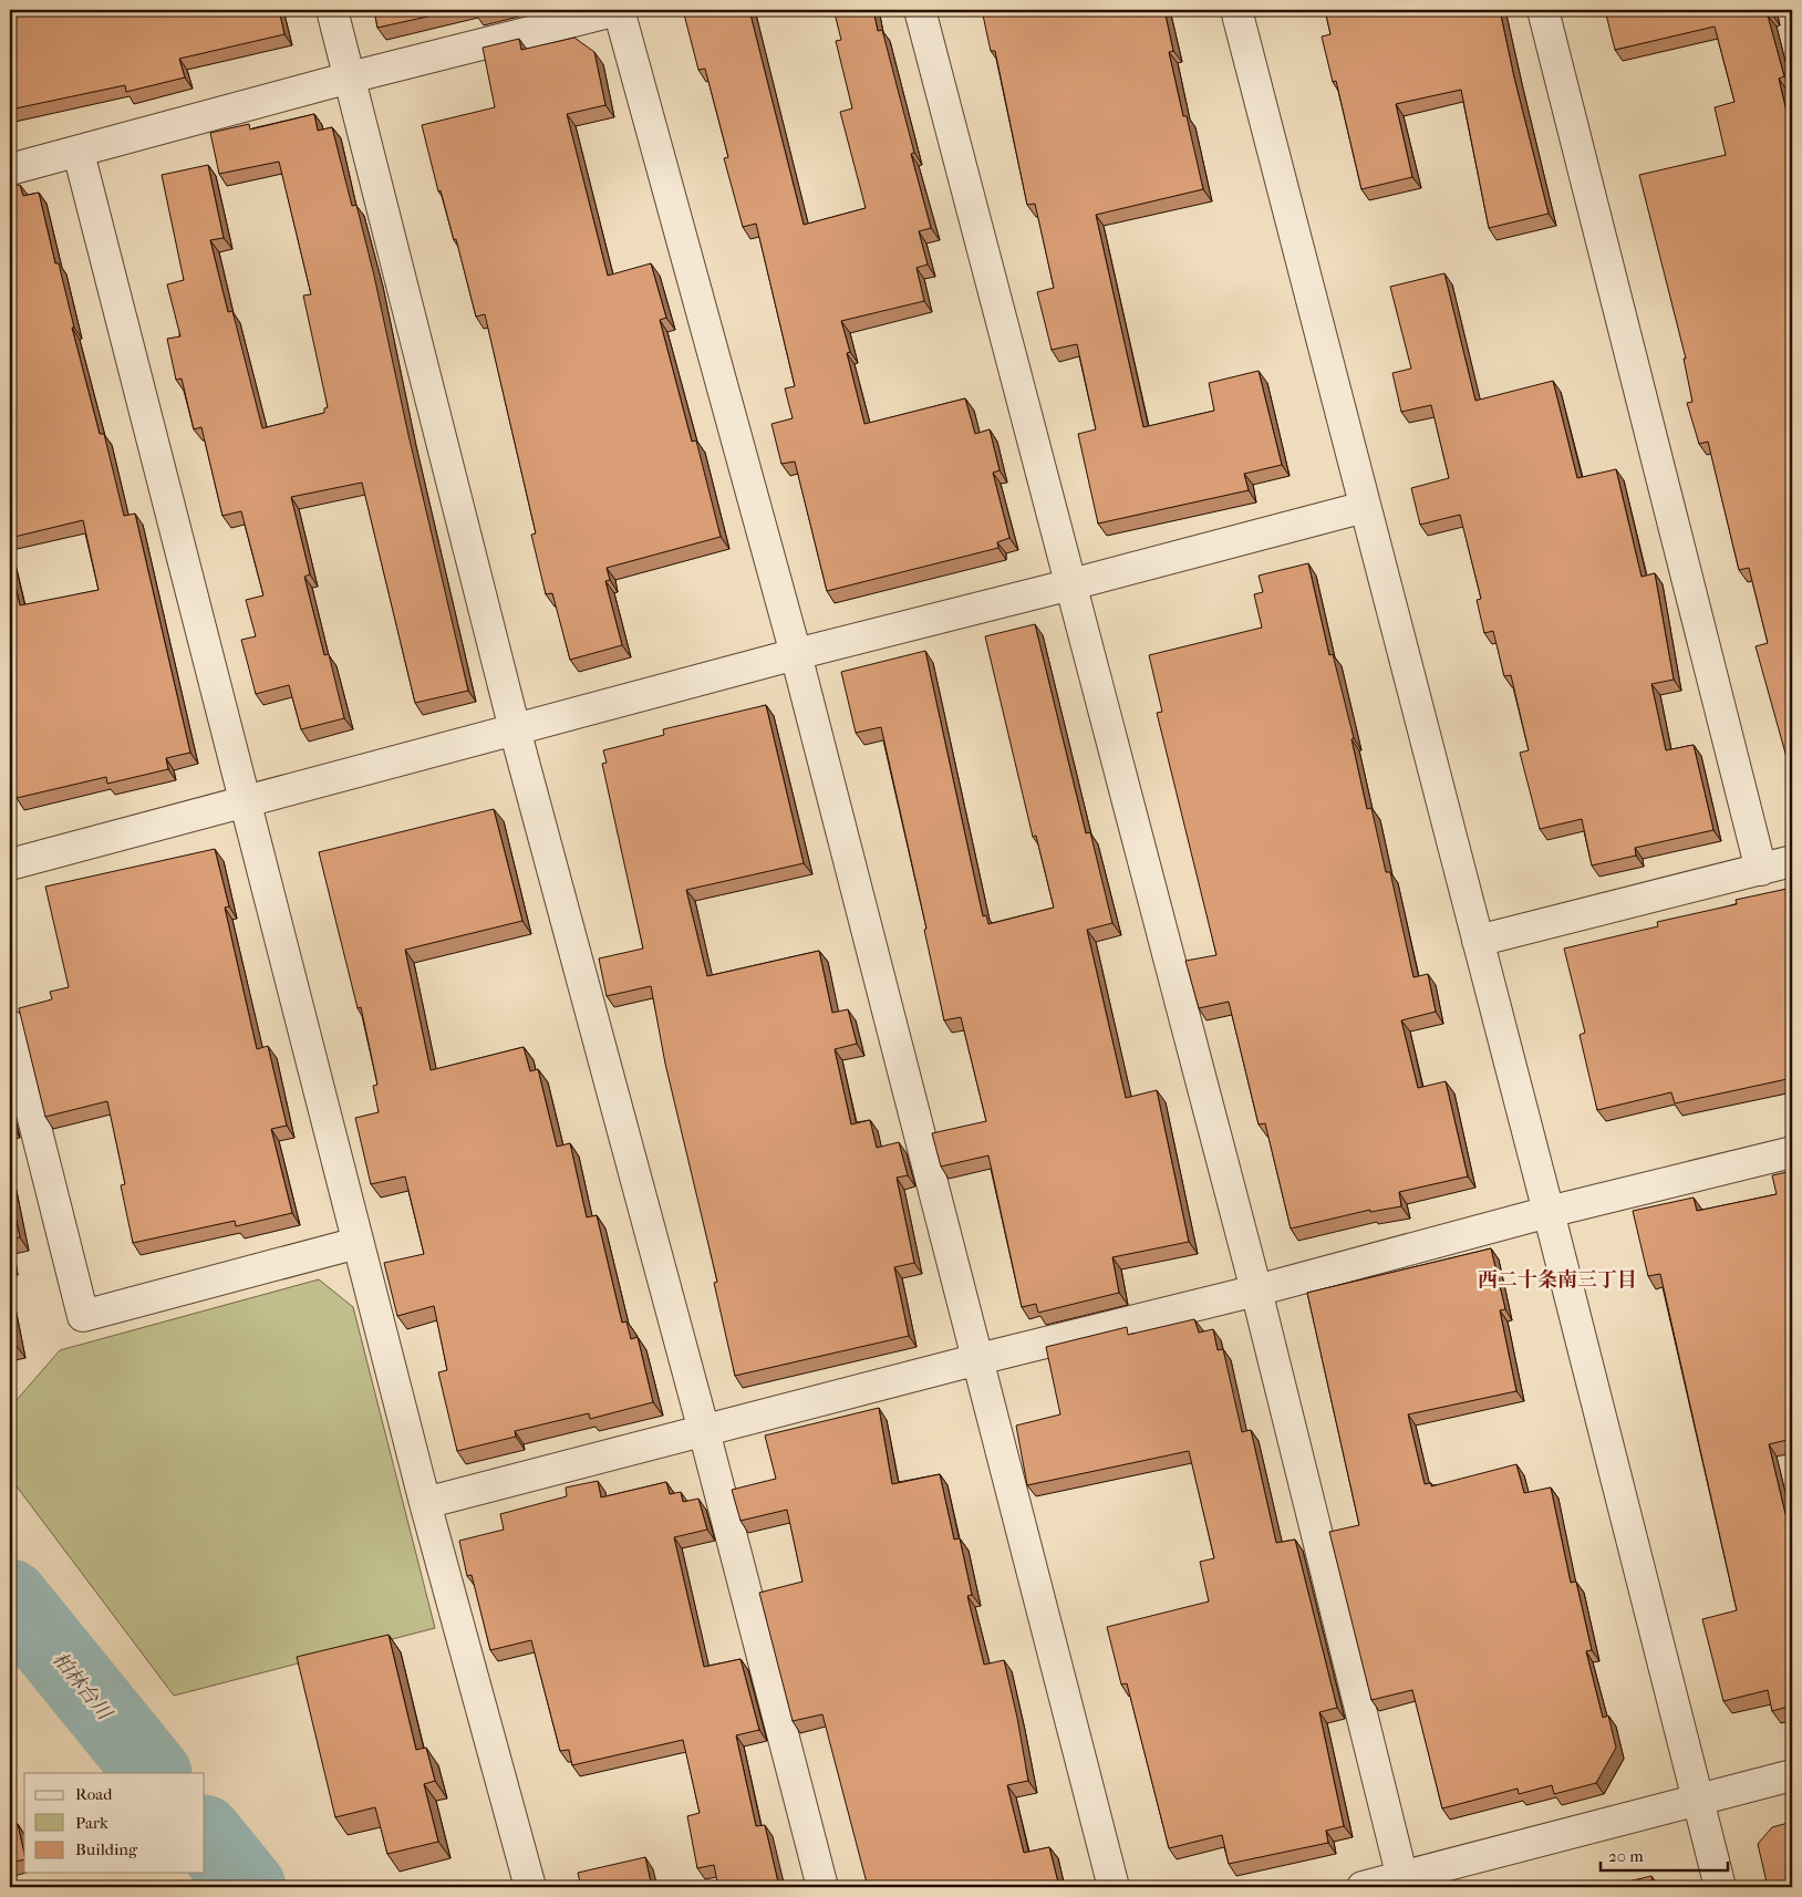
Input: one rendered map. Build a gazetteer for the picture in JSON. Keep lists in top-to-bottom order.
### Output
{
  "districts": ["西二十条南三丁目"],
  "water": ["柏林台川"],
  "legend": ["Road", "Park", "Building"],
  "scale_bar": "20 m"
}
